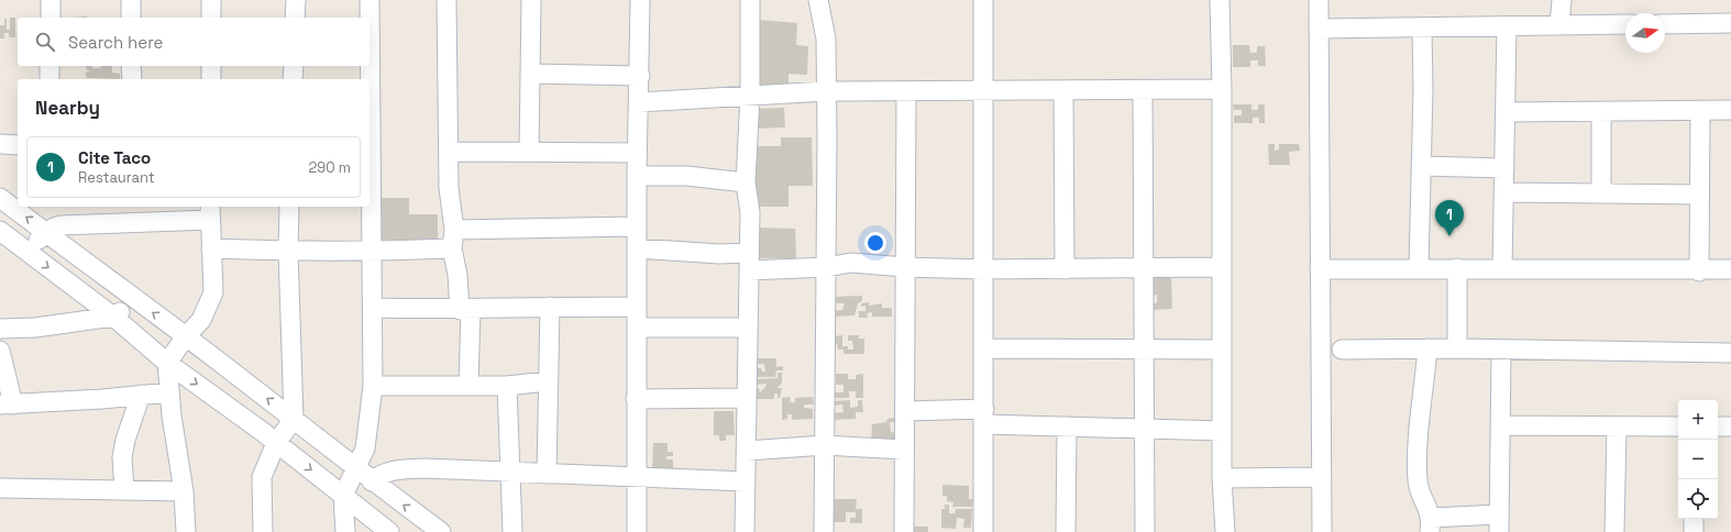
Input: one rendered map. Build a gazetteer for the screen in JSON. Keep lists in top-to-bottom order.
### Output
{
  "north": "right",
  "page": {
    "search": "Search here",
    "heading": "Nearby",
    "list": [
      {
        "mark": "1",
        "name": "Cite Taco",
        "note": "Restaurant",
        "value": "290 m"
      }
    ],
    "pins": "1",
    "map_buttons": ["+", "−"]
  }
}
